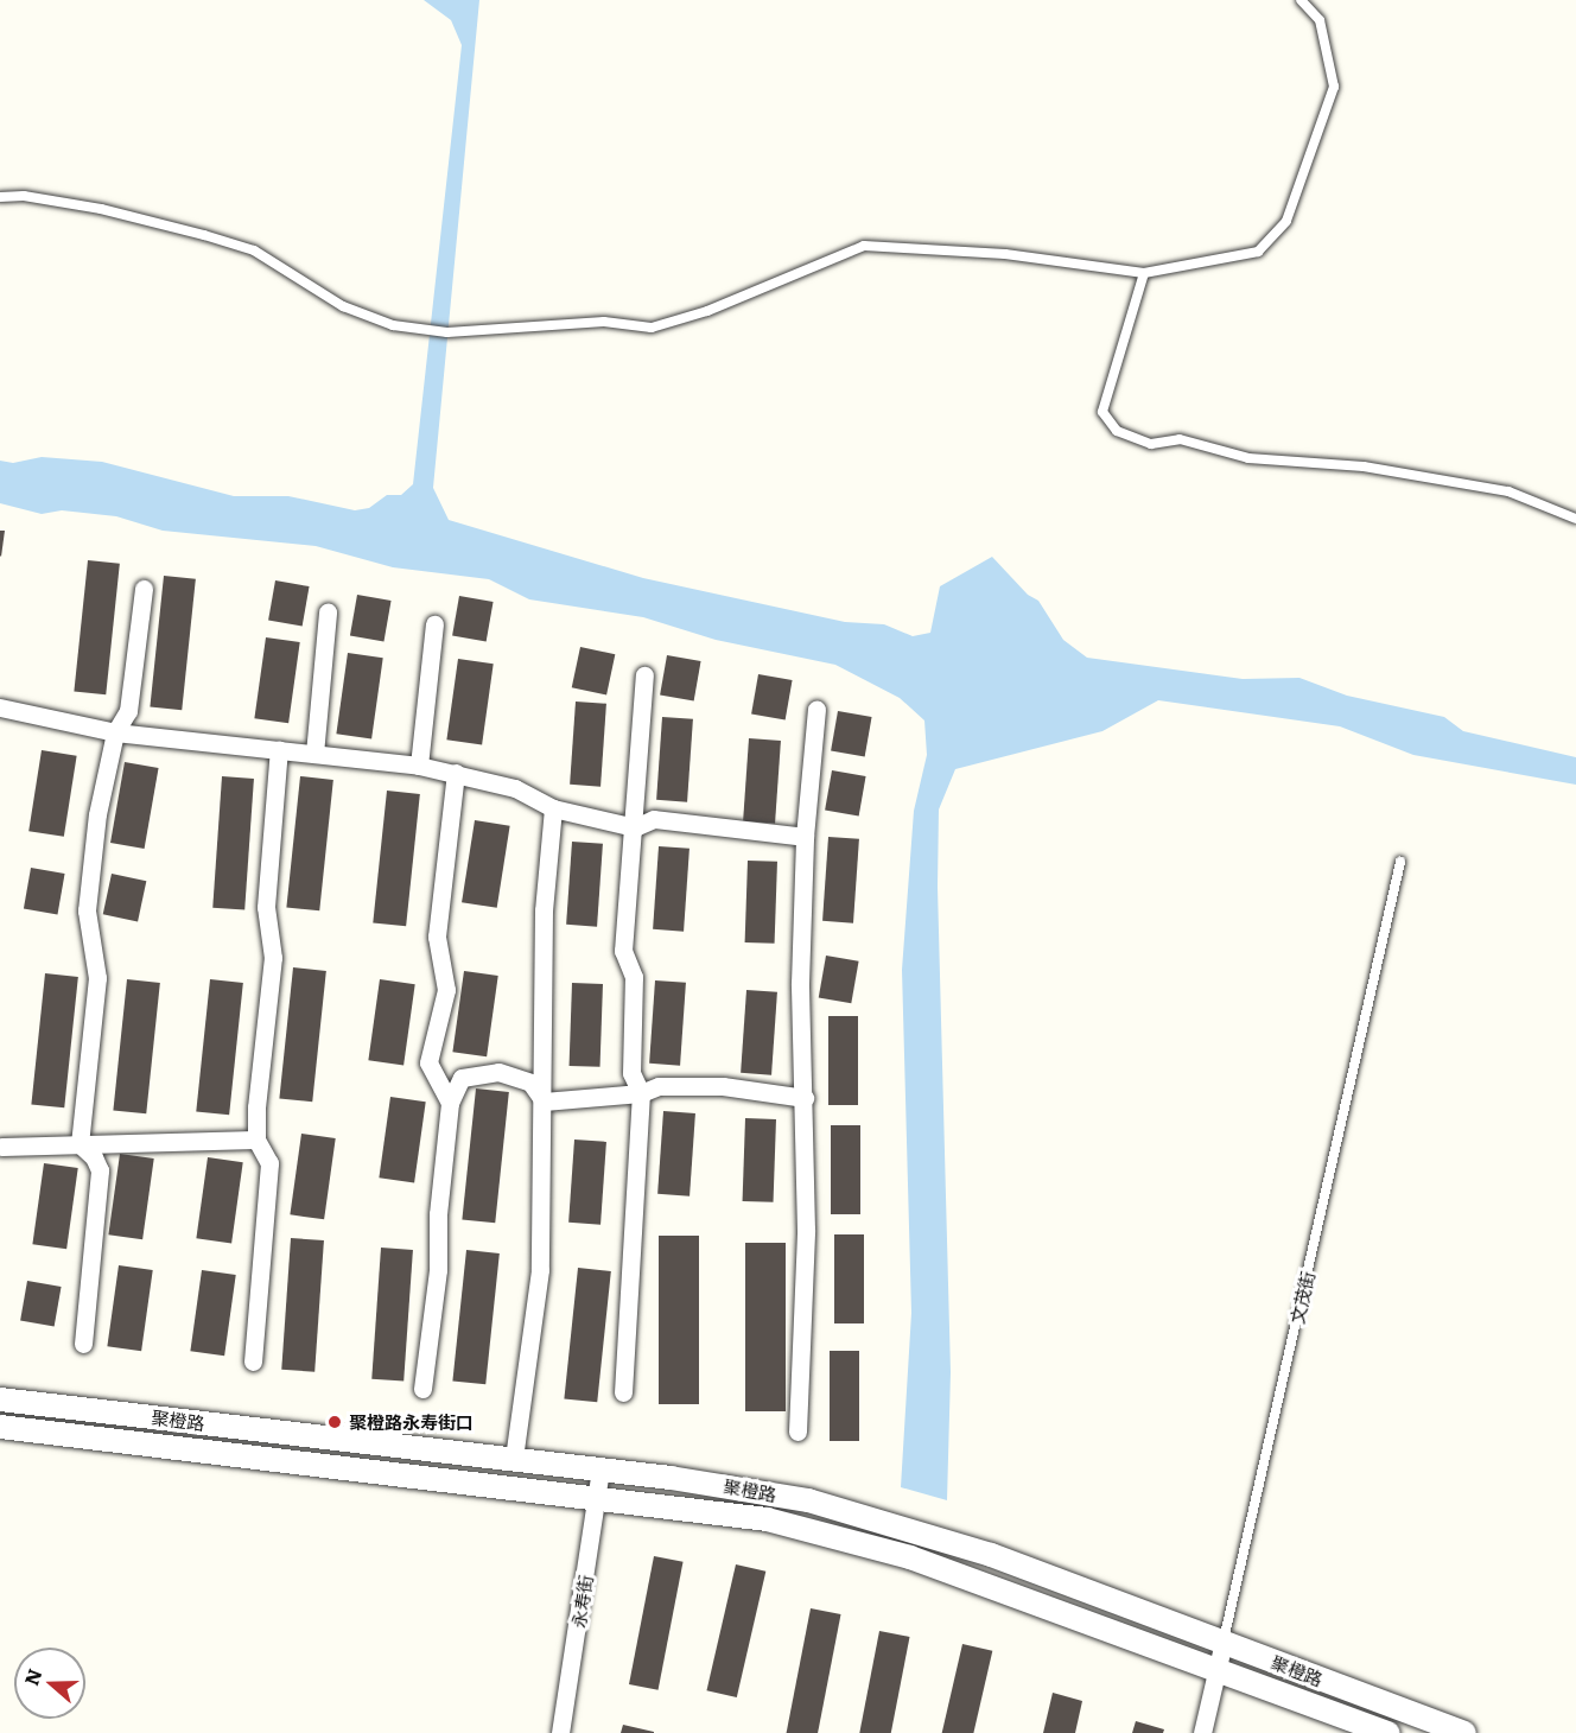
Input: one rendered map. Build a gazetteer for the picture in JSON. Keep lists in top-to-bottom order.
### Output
{
  "streets": {
    "street": ["文茂街", "聚橙路", "永寿街"]
  },
  "crossings": [
    ["文茂街", "聚橙路"],
    ["聚橙路", "永寿街"]
  ],
  "places": ["聚橙路永寿街口"],
  "north": "left"
}
